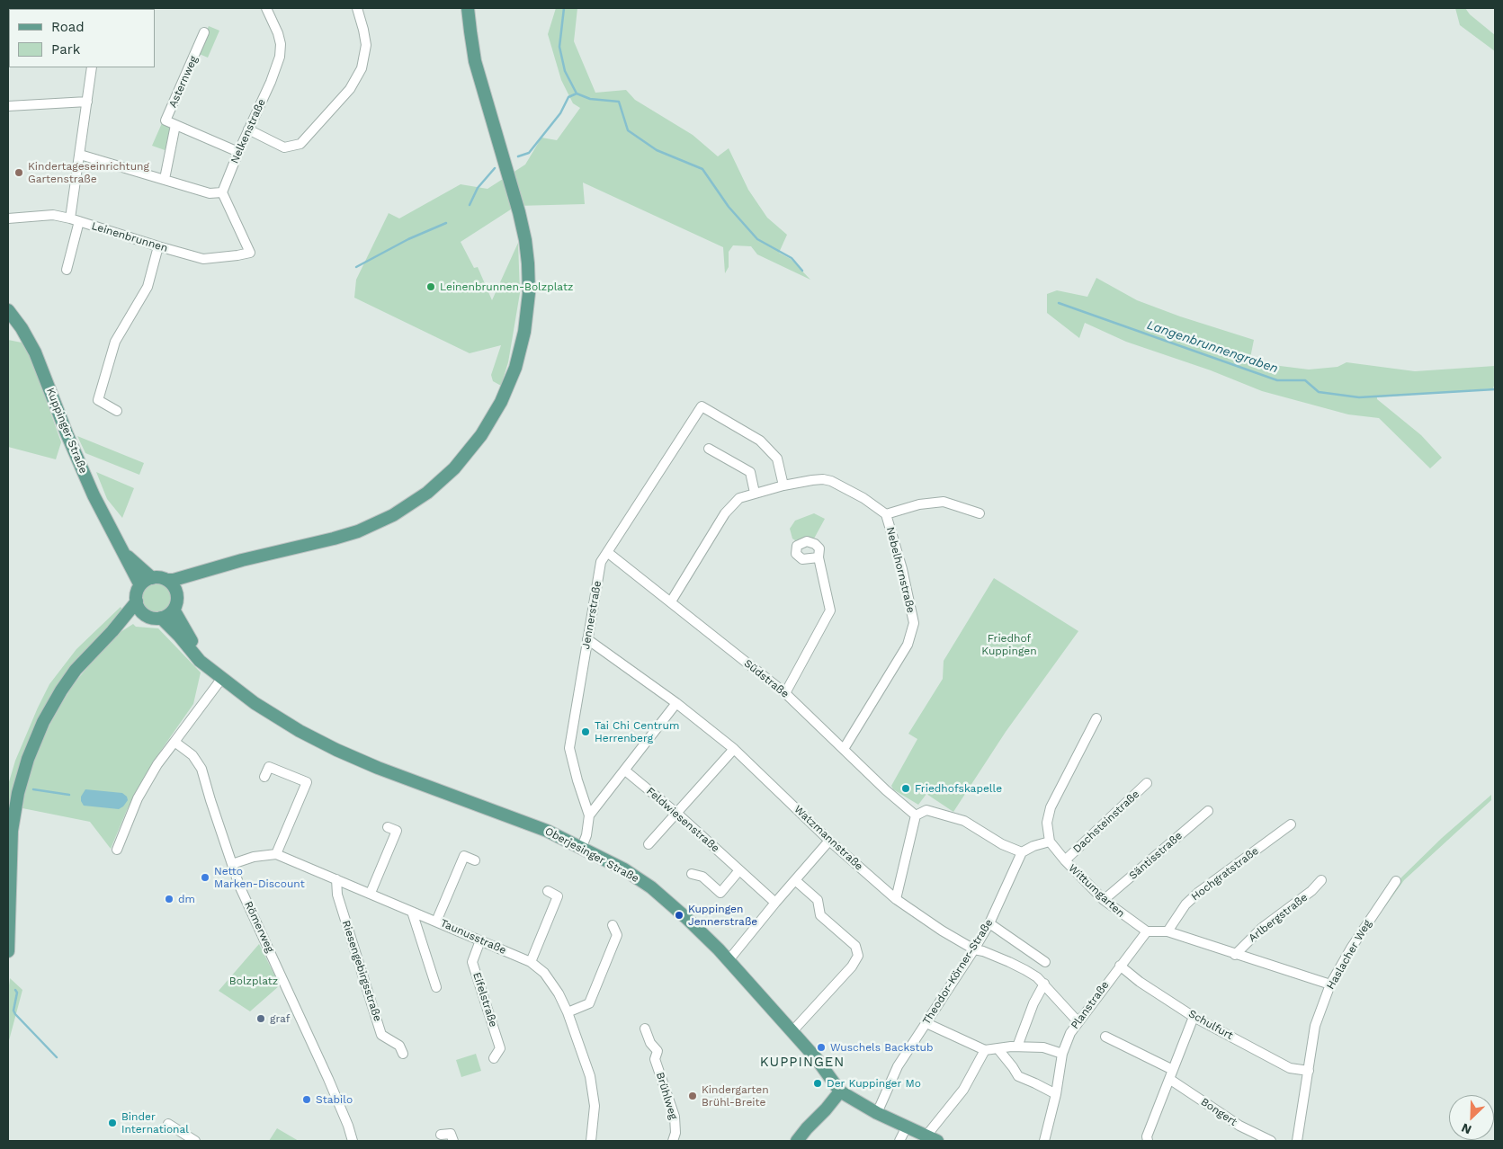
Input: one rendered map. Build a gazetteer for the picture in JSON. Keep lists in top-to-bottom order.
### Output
{
  "streets": {
    "main road": ["Kuppinger Straße", "Oberjesinger Straße"],
    "street": [
      "Asternweg",
      "Nelkenstraße",
      "Leinenbrunnen",
      "Nebelhornstraße",
      "Jennerstraße",
      "Südstraße",
      "Feldwiesenstraße",
      "Dachsteinstraße",
      "Watzmannstraße",
      "Säntisstraße",
      "Hochgratstraße",
      "Wittumgarten",
      "Arlbergstraße",
      "Römerweg",
      "Taunusstraße",
      "Haslacher Weg",
      "Riesengebirgsstraße",
      "Theodor-Körner-Straße",
      "Eifelstraße",
      "Planstraße",
      "Schulfurt",
      "Brühlweg",
      "Bongert"
    ]
  },
  "crossings": [
    ["Asternweg", "Nelkenstraße"],
    ["Nelkenstraße", "Leinenbrunnen"],
    ["Nebelhornstraße", "Jennerstraße"],
    ["Nebelhornstraße", "Südstraße"],
    ["Jennerstraße", "Südstraße"],
    ["Jennerstraße", "Watzmannstraße"],
    ["Jennerstraße", "Oberjesinger Straße"],
    ["Dachsteinstraße", "Wittumgarten"],
    ["Watzmannstraße", "Theodor-Körner-Straße"],
    ["Watzmannstraße", "Planstraße"],
    ["Säntisstraße", "Wittumgarten"],
    ["Wittumgarten", "Planstraße"],
    ["Römerweg", "Taunusstraße"],
    ["Taunusstraße", "Riesengebirgsstraße"],
    ["Taunusstraße", "Eifelstraße"],
    ["Haslacher Weg", "Schulfurt"],
    ["Planstraße", "Schulfurt"]
  ],
  "districts": ["KUPPINGEN"],
  "water": ["Langenbrunnengraben"],
  "parks": ["Friedhof Kuppingen", "Bolzplatz"],
  "places": [
    "Kindertageseinrichtung Gartenstraße",
    "Leinenbrunnen-Bolzplatz",
    "Tai Chi Centrum Herrenberg",
    "Friedhofskapelle",
    "Netto Marken-Discount",
    "dm",
    "Kuppingen Jennerstraße",
    "graf",
    "Wuschels Backstub",
    "Der Kuppinger Mo",
    "Kindergarten Brühl-Breite",
    "Stabilo",
    "Binder International"
  ],
  "legend": ["Road", "Park"],
  "north": "bottom left"
}
